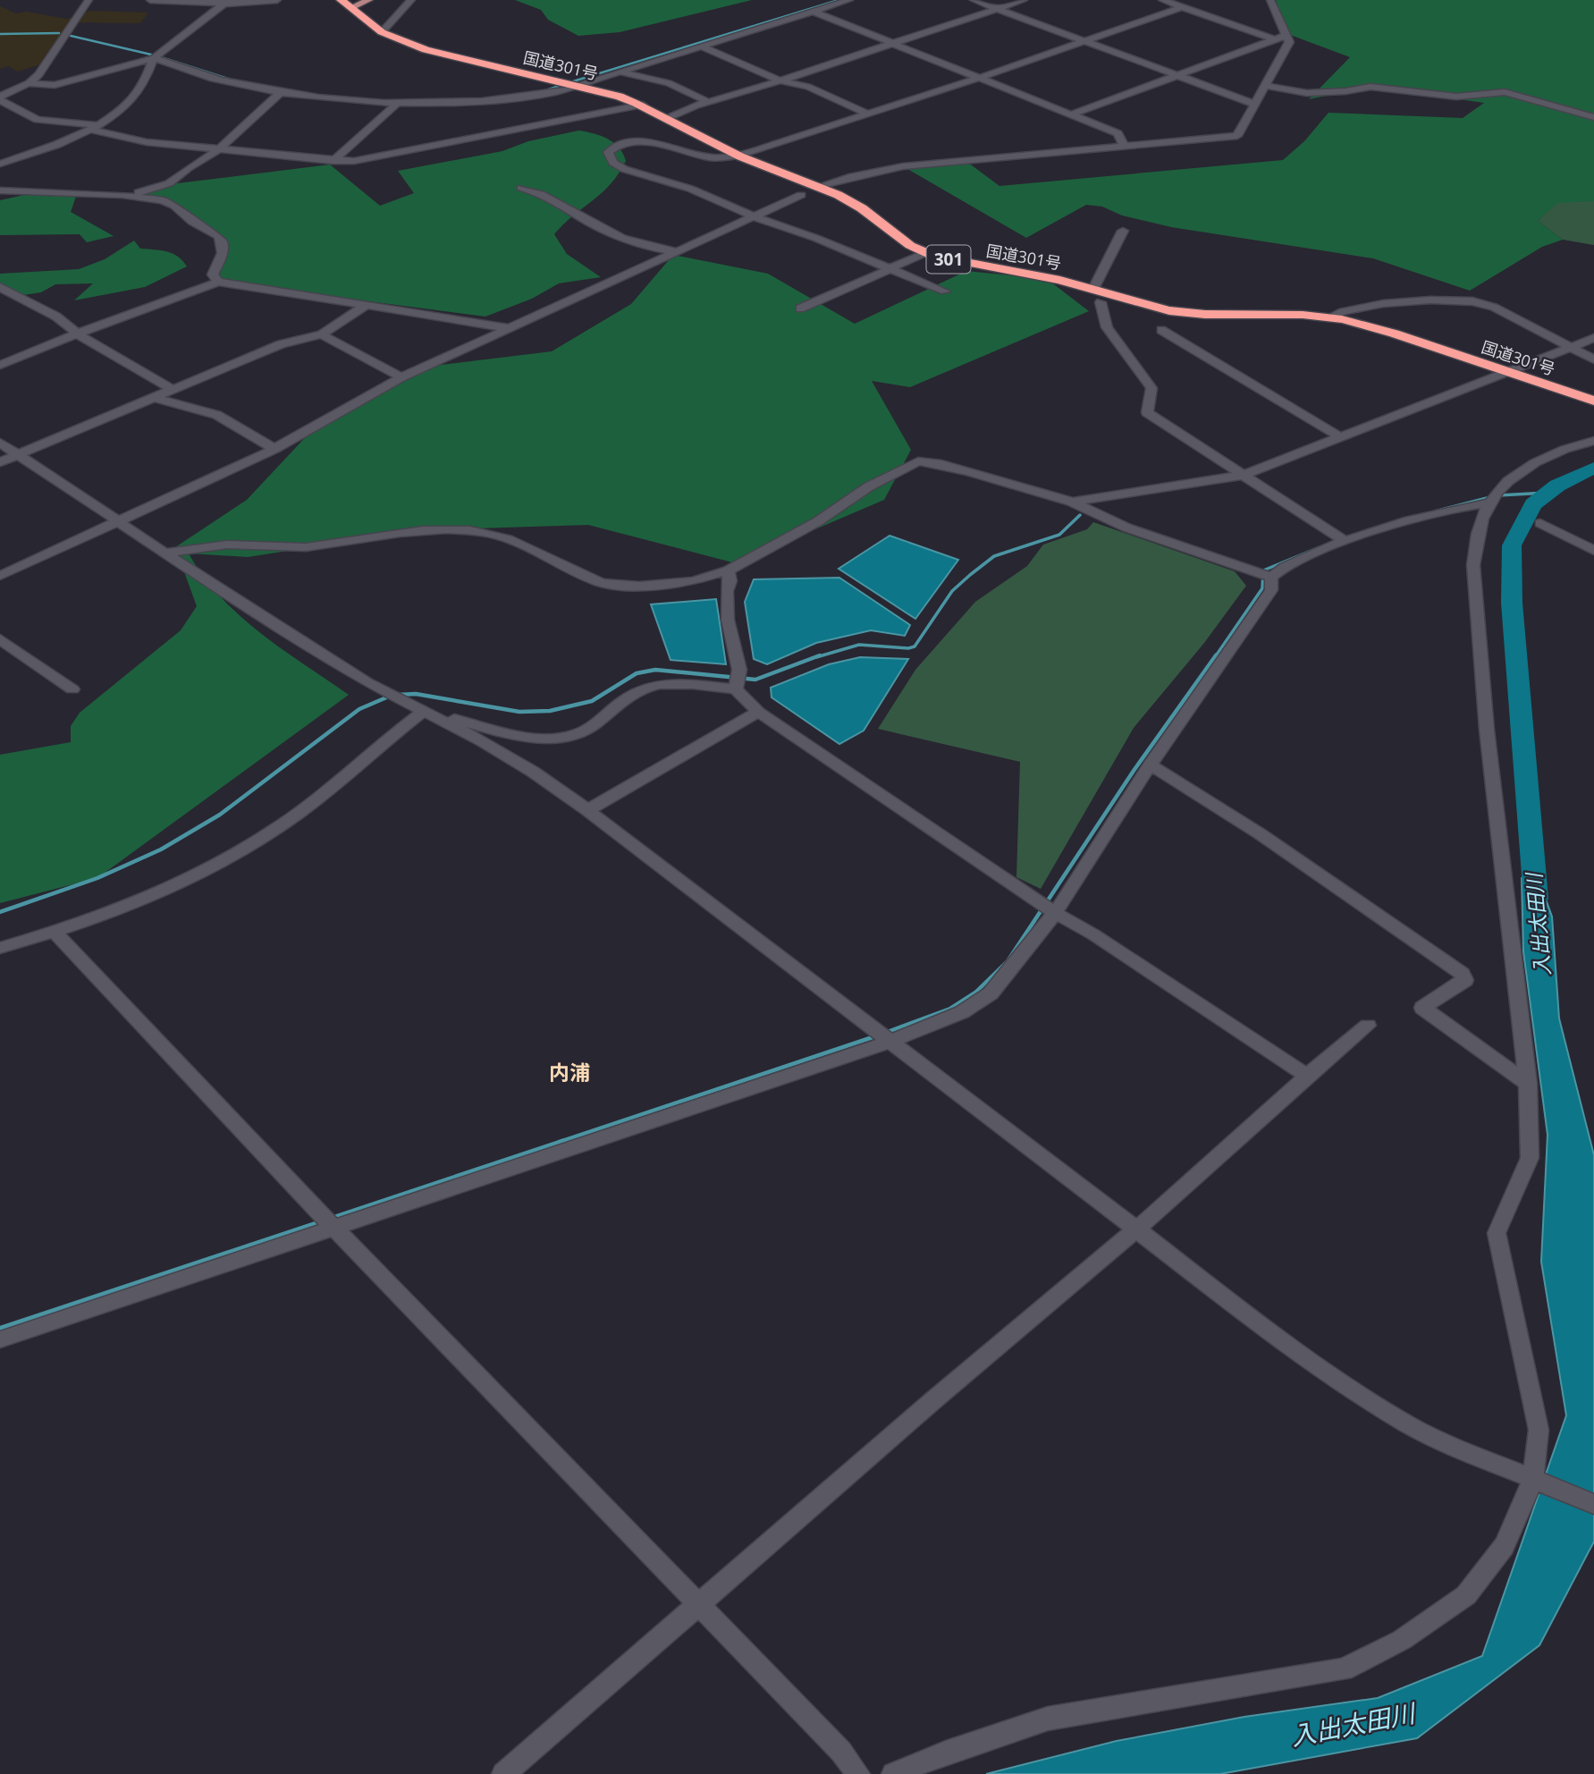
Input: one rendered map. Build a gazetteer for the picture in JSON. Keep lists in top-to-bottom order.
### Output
{
  "streets": {
    "highway": ["国道301号", "301"]
  },
  "districts": ["内浦"],
  "water": ["入出太田川"]
}
